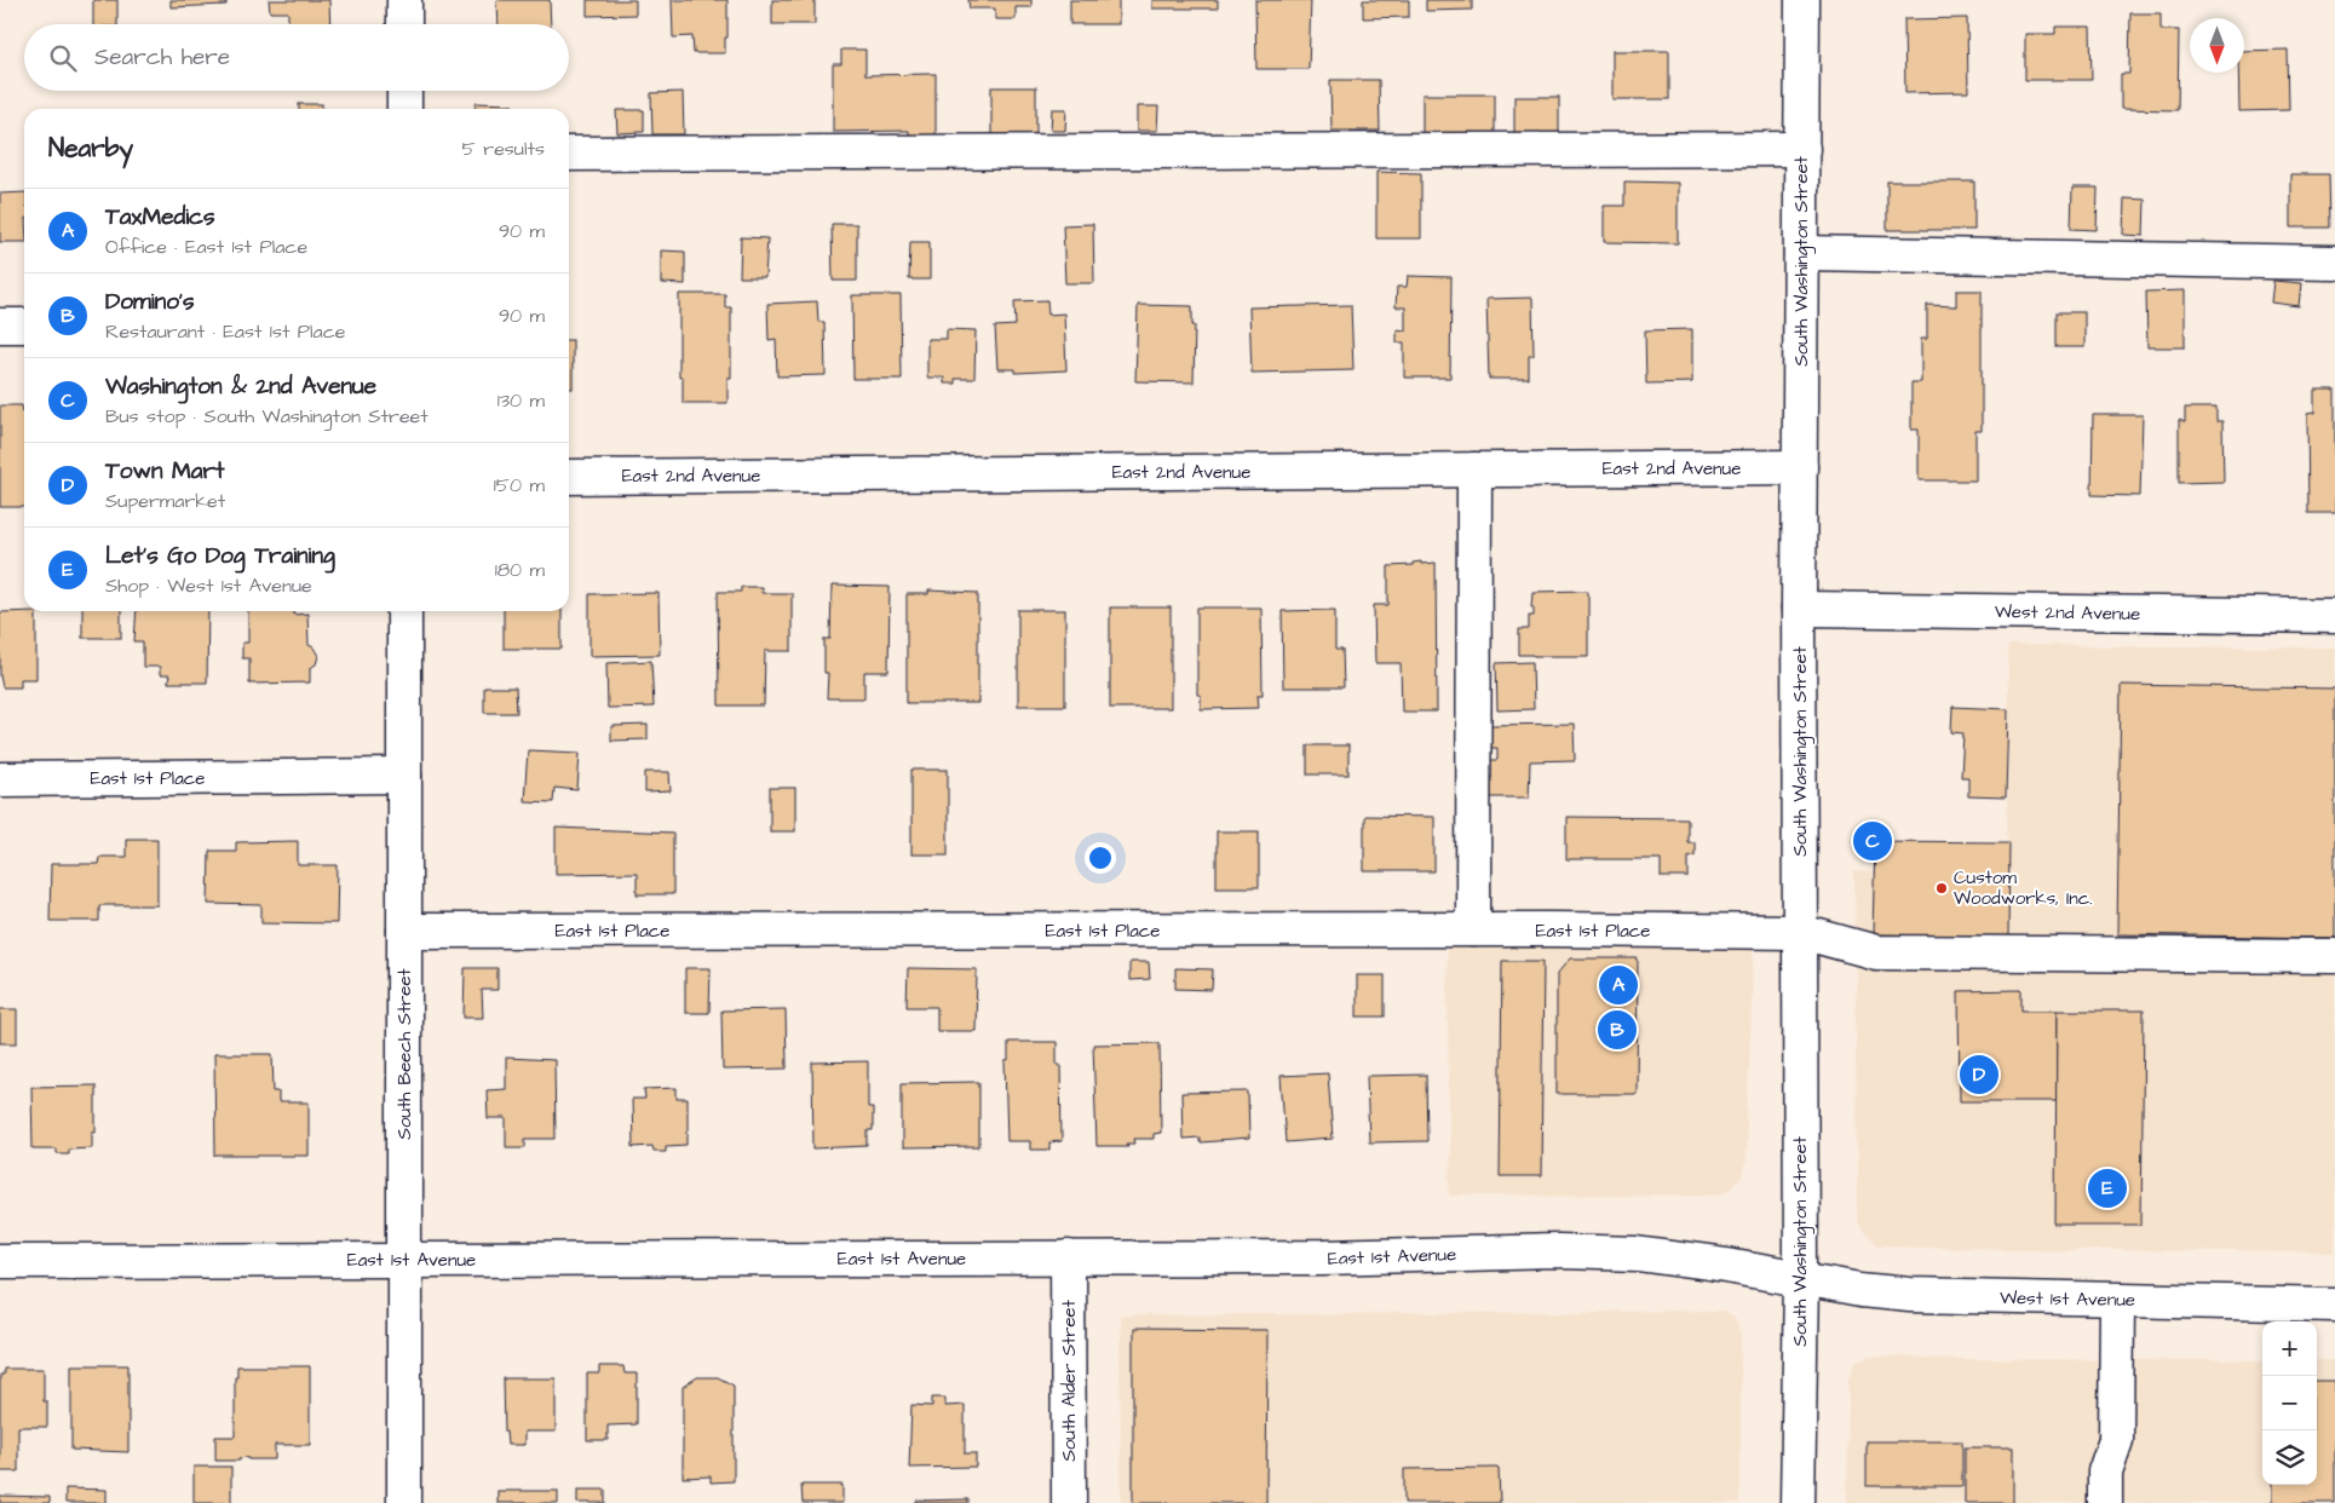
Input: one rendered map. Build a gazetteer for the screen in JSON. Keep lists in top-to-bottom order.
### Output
{
  "streets": {
    "street": [
      "South Washington Street",
      "East 2nd Avenue",
      "West 2nd Avenue",
      "East 1st Place",
      "South Beech Street",
      "East 1st Avenue",
      "West 1st Avenue",
      "South Alder Street"
    ]
  },
  "crossings": [
    ["South Washington Street", "East 2nd Avenue"],
    ["South Washington Street", "West 2nd Avenue"],
    ["South Washington Street", "East 1st Place"],
    ["South Washington Street", "East 1st Avenue"],
    ["South Washington Street", "West 1st Avenue"],
    ["East 1st Place", "South Beech Street"],
    ["South Beech Street", "East 1st Avenue"],
    ["East 1st Avenue", "West 1st Avenue"],
    ["East 1st Avenue", "South Alder Street"]
  ],
  "places": ["Custom Woodworks, Inc."],
  "north": "bottom",
  "page": {
    "search": "Search here",
    "heading": ["Nearby", "5 results"],
    "list": [
      {
        "mark": "A",
        "name": "TaxMedics",
        "note": "Office · East 1st Place",
        "value": "90 m"
      },
      {
        "mark": "B",
        "name": "Domino's",
        "note": "Restaurant · East 1st Place",
        "value": "90 m"
      },
      {
        "mark": "C",
        "name": "Washington & 2nd Avenue",
        "note": "Bus stop · South Washington Street",
        "value": "130 m"
      },
      {
        "mark": "D",
        "name": "Town Mart",
        "note": "Supermarket",
        "value": "150 m"
      },
      {
        "mark": "E",
        "name": "Let's Go Dog Training",
        "note": "Shop · West 1st Avenue",
        "value": "180 m"
      }
    ],
    "pins": [
      "C",
      "A",
      "B",
      "D",
      "E"
    ],
    "map_buttons": ["+", "−"]
  }
}
